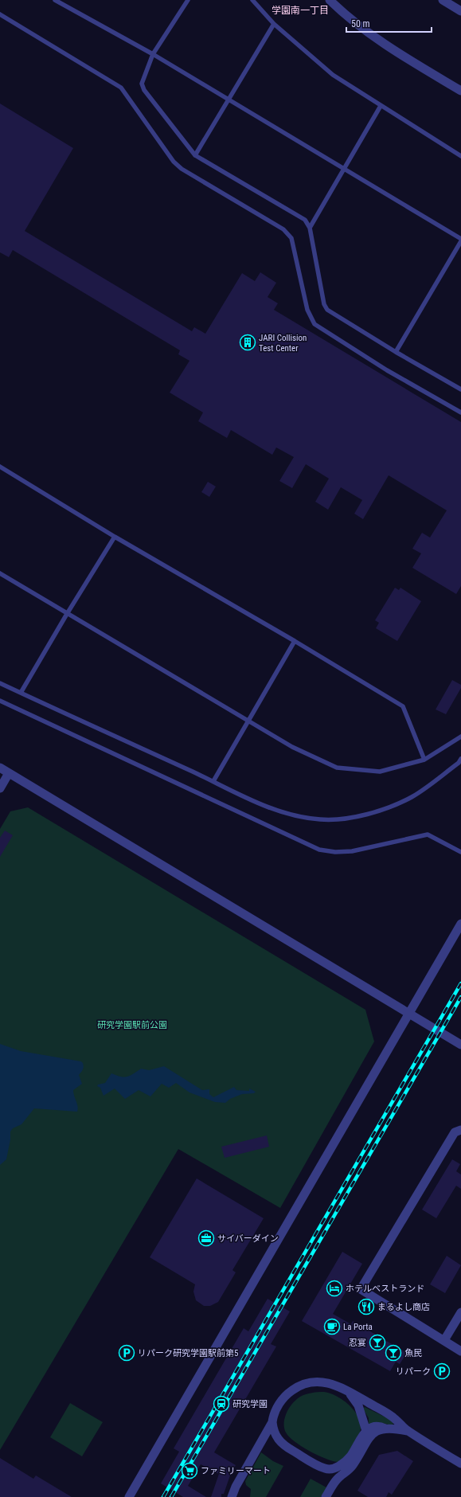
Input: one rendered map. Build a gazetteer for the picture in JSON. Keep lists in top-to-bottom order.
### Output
{
  "districts": ["学園南一丁目"],
  "parks": ["研究学園駅前公園"],
  "places": {
    "building": ["JARI Collision Test Center"],
    "office": ["サイバーダイン"],
    "hotel": ["ホテルベストランド"],
    "restaurant": ["まるよし商店"],
    "cafe": ["La Porta"],
    "bar": ["忍宴", "魚民"],
    "parking": ["リパーク研究学園駅前第5", "リパーク"],
    "station": ["研究学園"],
    "supermarket": ["ファミリーマート"]
  },
  "scale_bar": "50 m"
}
